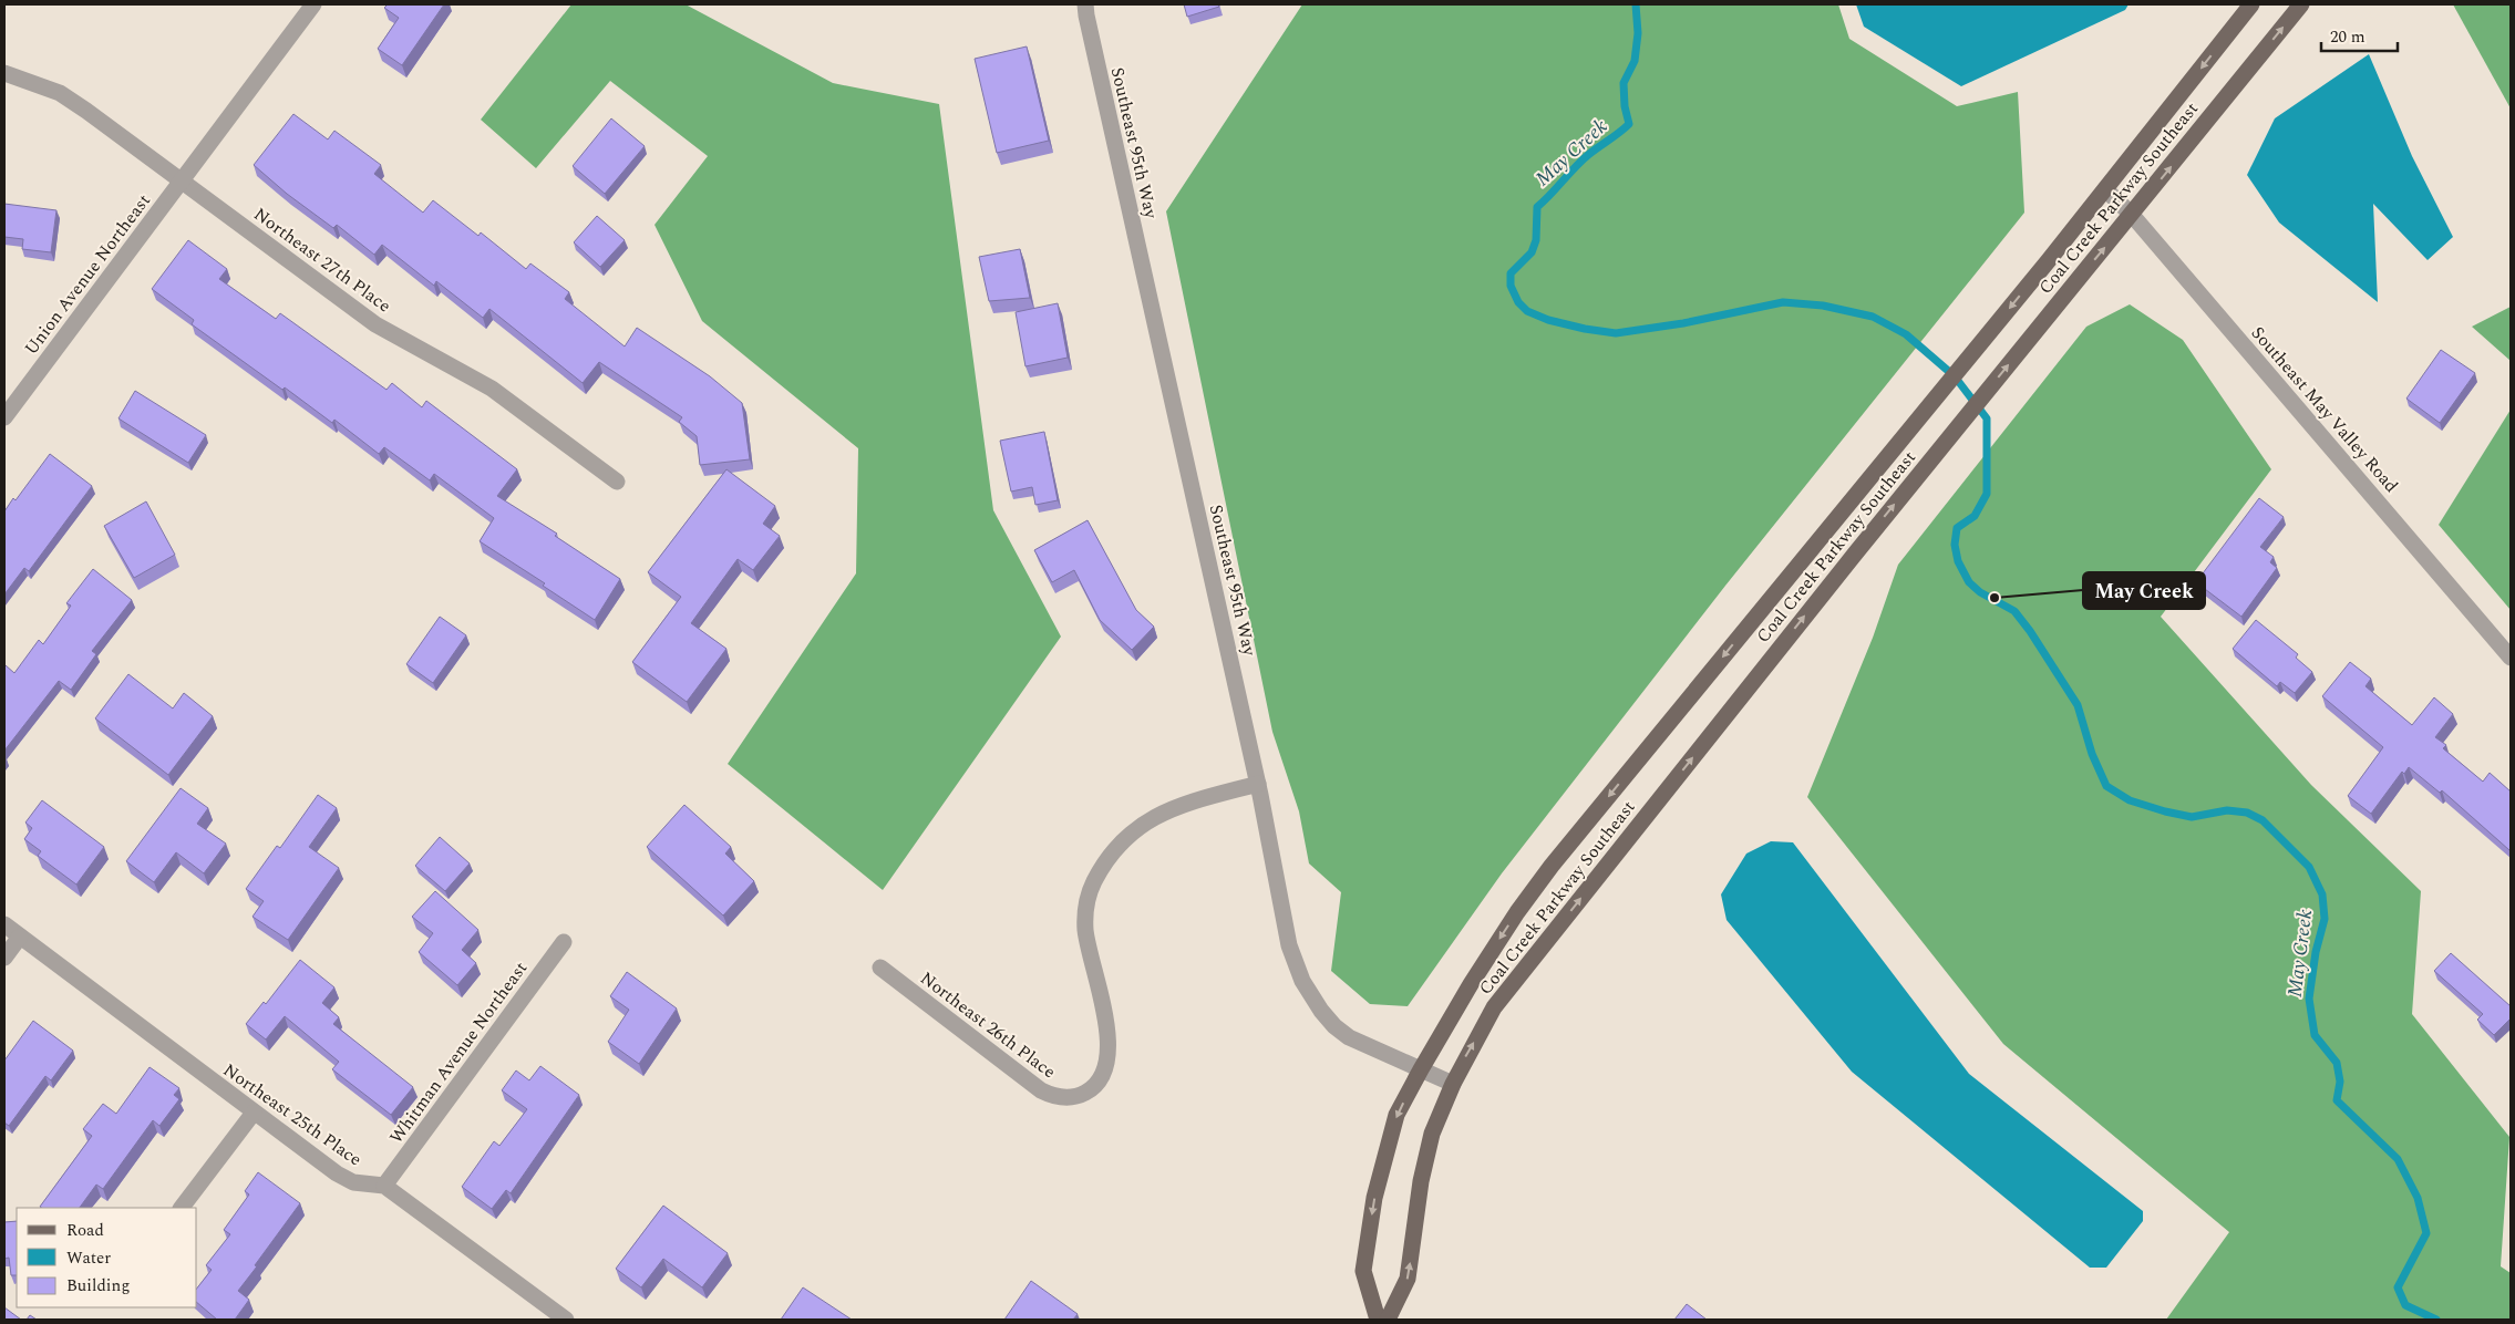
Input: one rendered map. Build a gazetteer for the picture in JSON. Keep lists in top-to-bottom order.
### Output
{
  "streets": {
    "main road": ["Coal Creek Parkway Southeast"],
    "street": [
      "Southeast 95th Way",
      "Northeast 27th Place",
      "Union Avenue Northeast",
      "Southeast May Valley Road",
      "Northeast 26th Place",
      "Whitman Avenue Northeast",
      "Northeast 25th Place"
    ]
  },
  "crossings": [
    ["Southeast 95th Way", "Coal Creek Parkway Southeast"],
    ["Southeast 95th Way", "Northeast 26th Place"],
    ["Coal Creek Parkway Southeast", "Southeast May Valley Road"],
    ["Northeast 27th Place", "Union Avenue Northeast"],
    ["Whitman Avenue Northeast", "Northeast 25th Place"]
  ],
  "water": ["May Creek"],
  "places": ["May Creek"],
  "legend": ["Road", "Water", "Building"],
  "scale_bar": "20 m"
}
